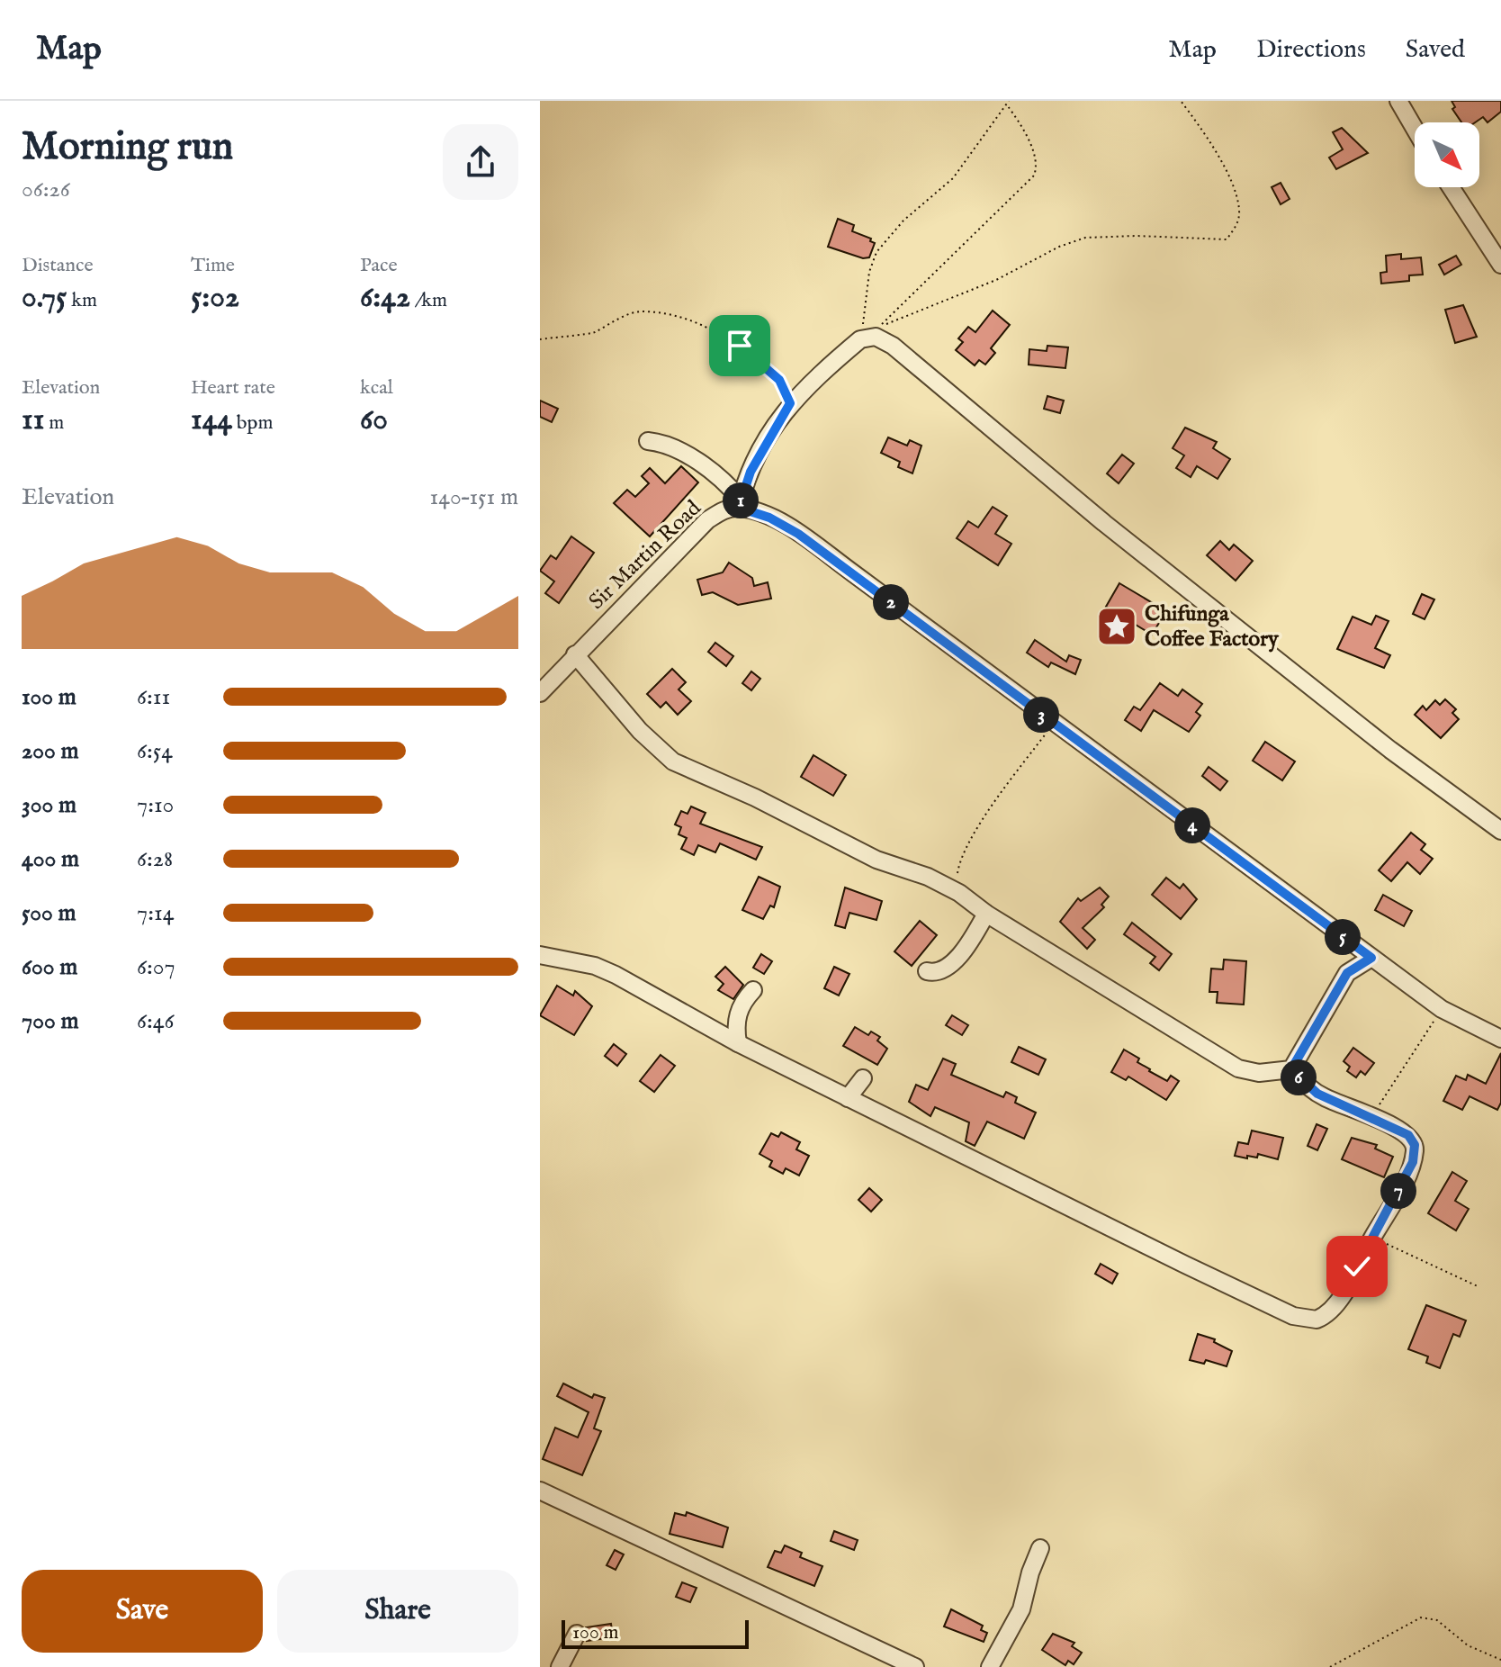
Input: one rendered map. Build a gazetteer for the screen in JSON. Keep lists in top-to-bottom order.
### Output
{
  "streets": {
    "street": ["Sir Martin Road"]
  },
  "places": {
    "place": ["Chifunga Coffee Factory"]
  },
  "scale_bar": "100 m",
  "north": "bottom right",
  "page": {
    "header": "Map",
    "nav": ["Map", "Directions", "Saved"],
    "heading": ["Morning run", "06:26"],
    "stats": [
      ["Distance", "0.75 km"],
      ["Time", "5:02"],
      ["Pace", "6:42 /km"],
      ["Elevation", "11 m"],
      ["Heart rate", "144 bpm"],
      ["kcal", "60"]
    ],
    "chart": ["Elevation", "140–151 m"],
    "pins": [
      "1",
      "2",
      "3",
      "4",
      "5",
      "6",
      "7"
    ],
    "list": [
      {
        "name": "100 m",
        "note": "6:11"
      },
      {
        "name": "200 m",
        "note": "6:54"
      },
      {
        "name": "300 m",
        "note": "7:10"
      },
      {
        "name": "400 m",
        "note": "6:28"
      },
      {
        "name": "500 m",
        "note": "7:14"
      },
      {
        "name": "600 m",
        "note": "6:07"
      },
      {
        "name": "700 m",
        "note": "6:46"
      }
    ],
    "buttons": ["Save", "Share"],
    "scale": "100 m"
  }
}
